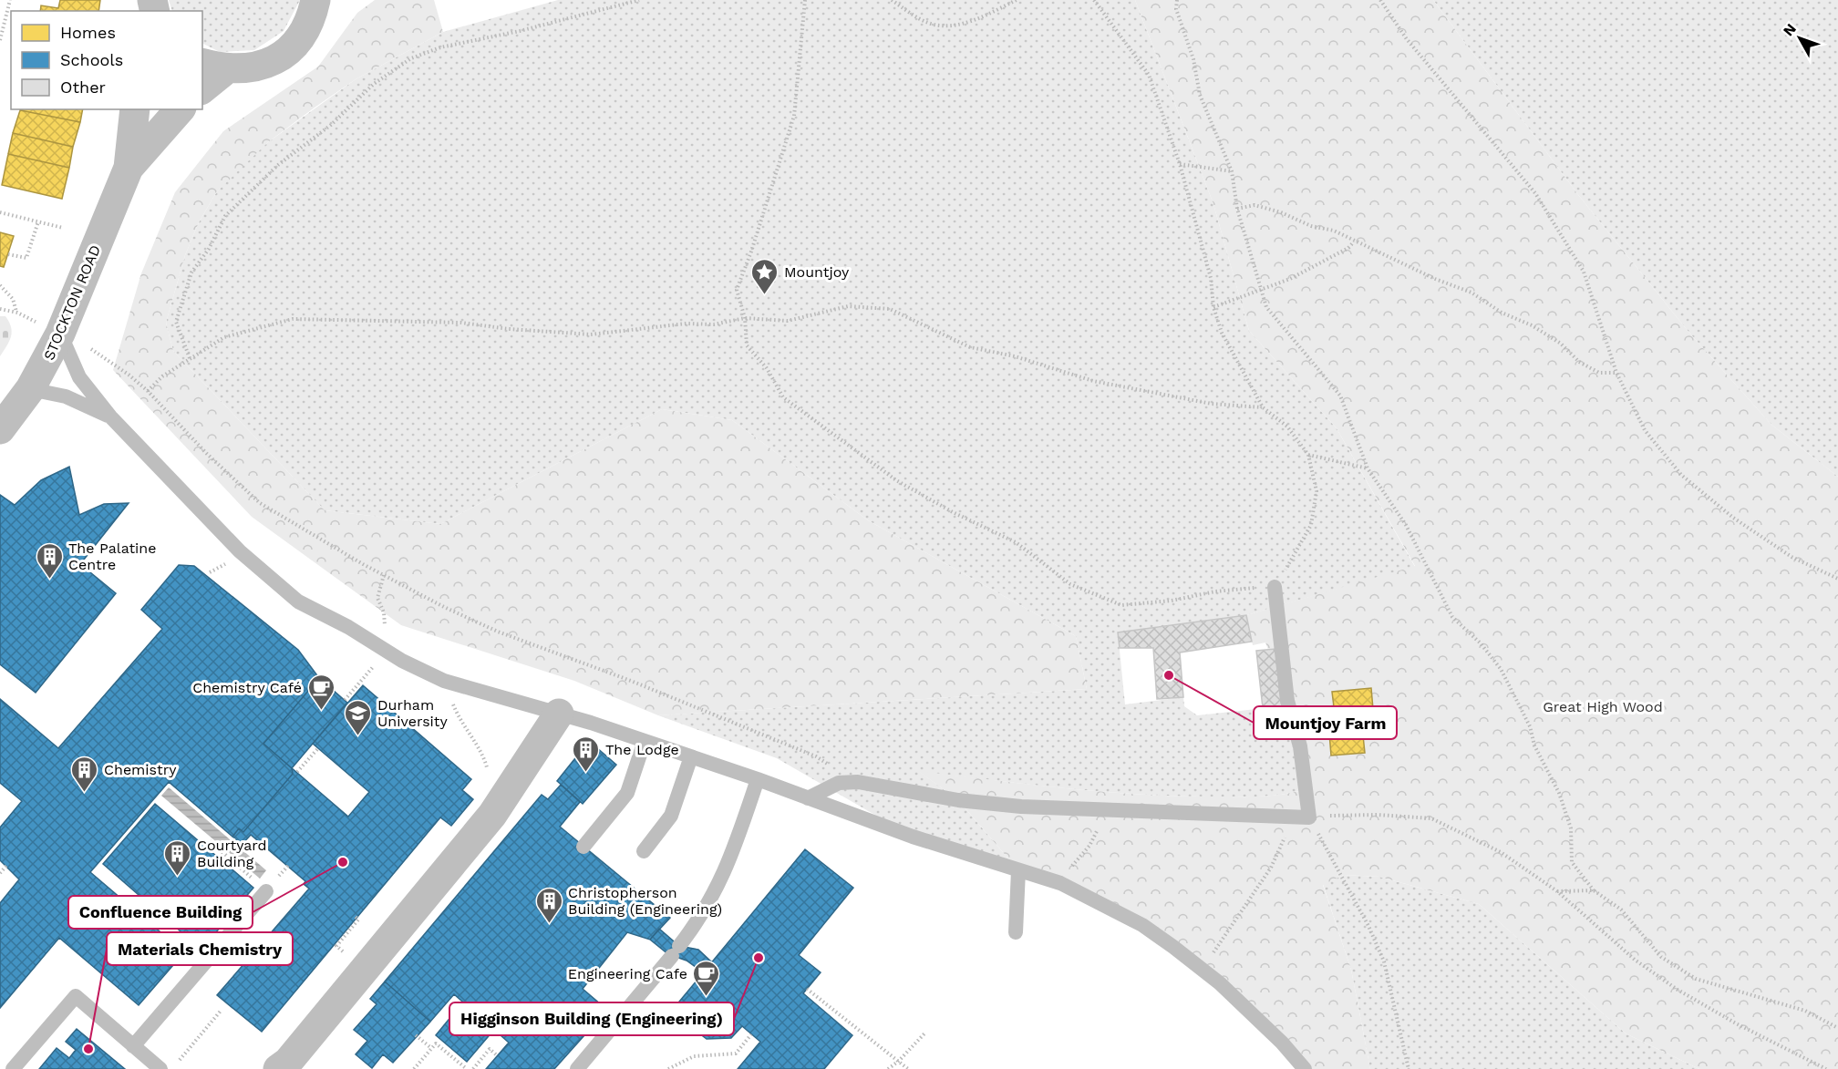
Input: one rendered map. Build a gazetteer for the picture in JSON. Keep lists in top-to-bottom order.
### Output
{
  "streets": {
    "main road": ["STOCKTON ROAD"]
  },
  "parks": ["Great High Wood"],
  "places": {
    "place": ["Mountjoy"],
    "building": [
      "The Palatine Centre",
      "The Lodge",
      "Chemistry",
      "Courtyard Building",
      "Christopherson Building (Engineering)"
    ],
    "other": [
      "Mountjoy Farm",
      "Confluence Building",
      "Higginson Building (Engineering)",
      "Materials Chemistry"
    ],
    "cafe": ["Chemistry Café", "Engineering Cafe"],
    "school or university": ["Durham University"]
  },
  "legend": ["Homes", "Schools", "Other"],
  "north": "top left"
}
